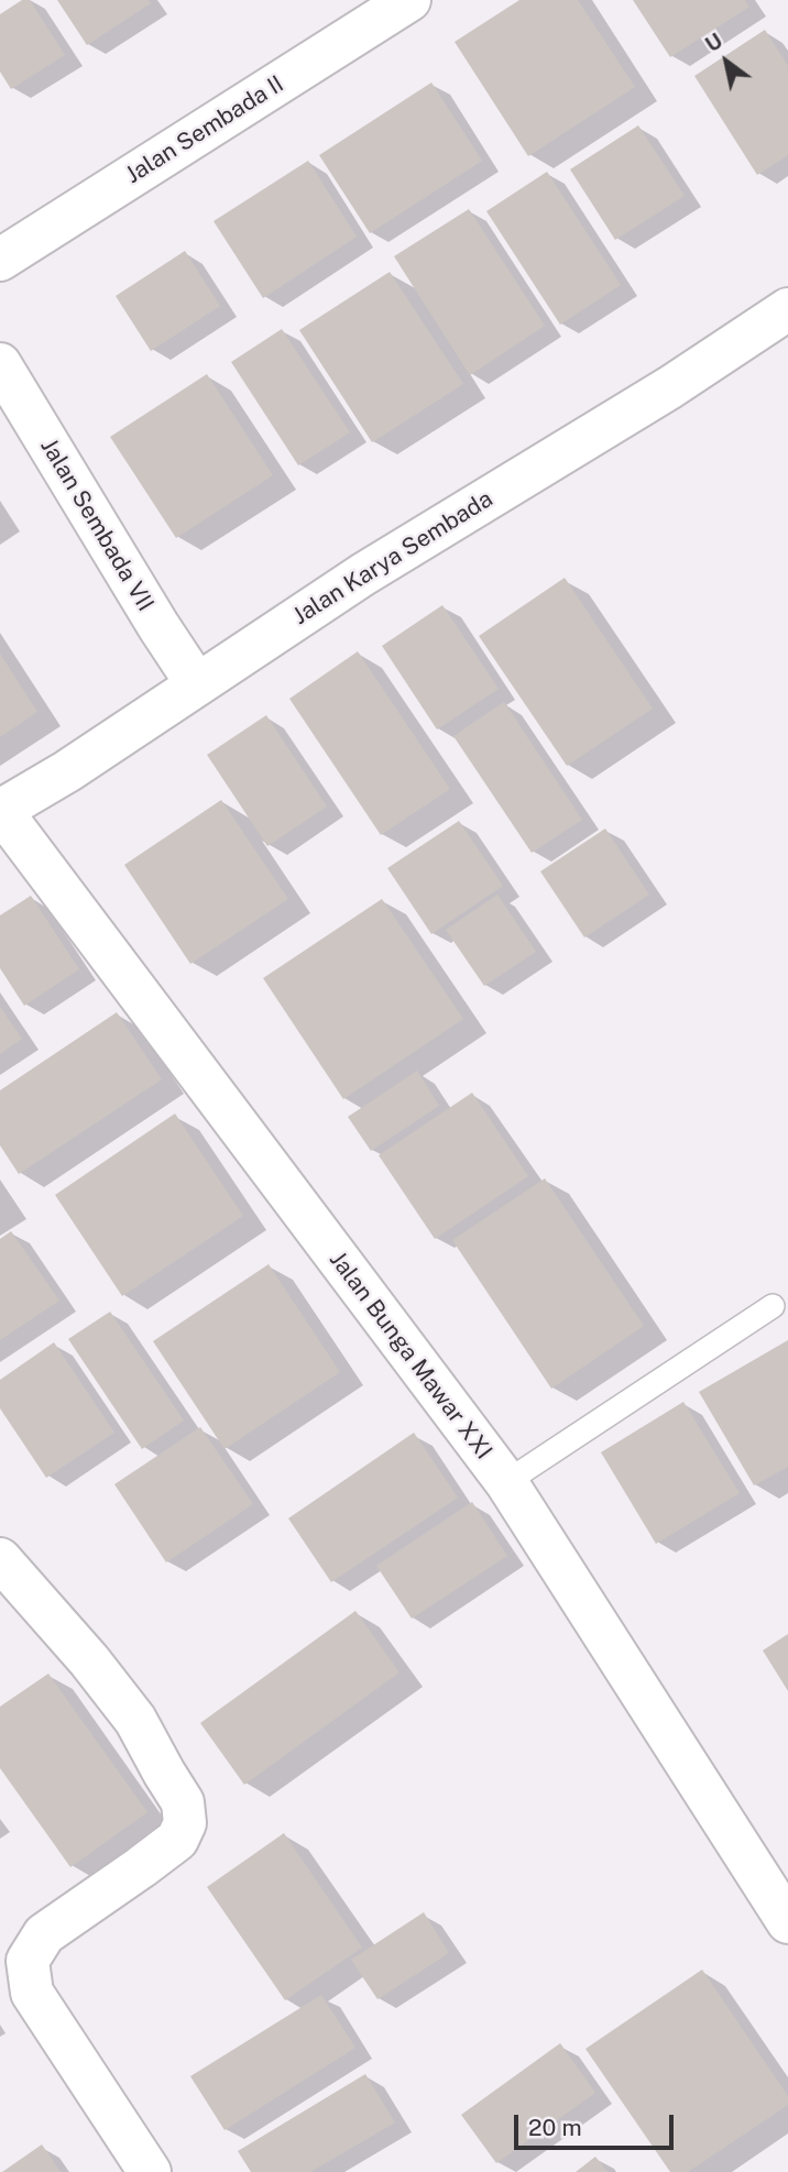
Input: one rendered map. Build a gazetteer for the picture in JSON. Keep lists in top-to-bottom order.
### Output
{
  "streets": {
    "street": [
      "Jalan Sembada II",
      "Jalan Sembada VII",
      "Jalan Karya Sembada",
      "Jalan Bunga Mawar XXI"
    ]
  },
  "crossings": [
    ["Jalan Sembada VII", "Jalan Karya Sembada"],
    ["Jalan Karya Sembada", "Jalan Bunga Mawar XXI"]
  ],
  "scale_bar": "20 m",
  "north": "top left"
}
